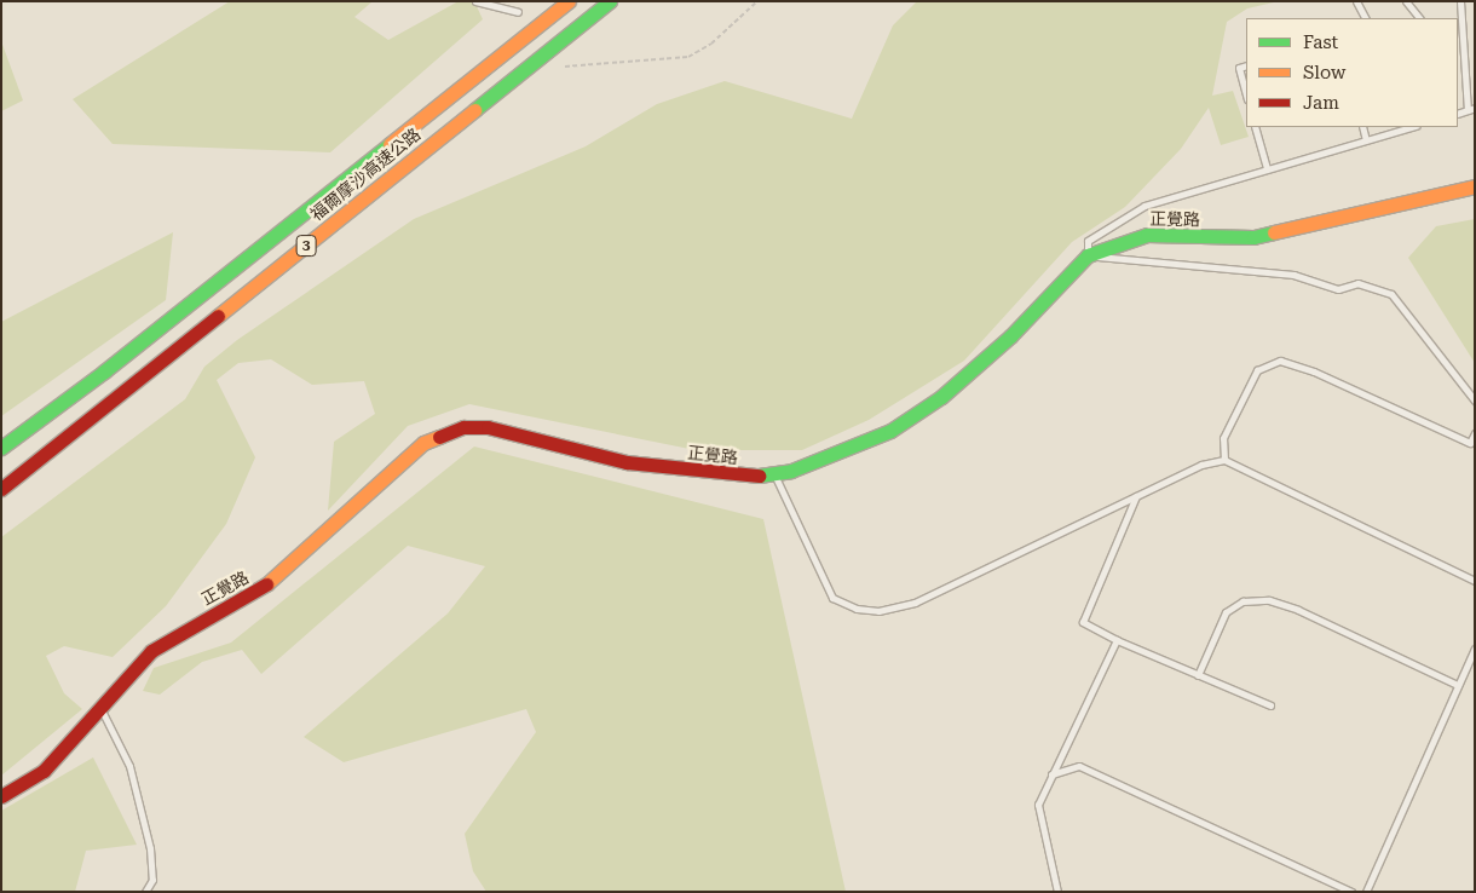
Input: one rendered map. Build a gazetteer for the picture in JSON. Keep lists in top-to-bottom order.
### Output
{
  "streets": {
    "main road": ["福爾摩沙高速公路", "正覺路", "3"]
  },
  "legend": ["Fast", "Slow", "Jam"]
}
